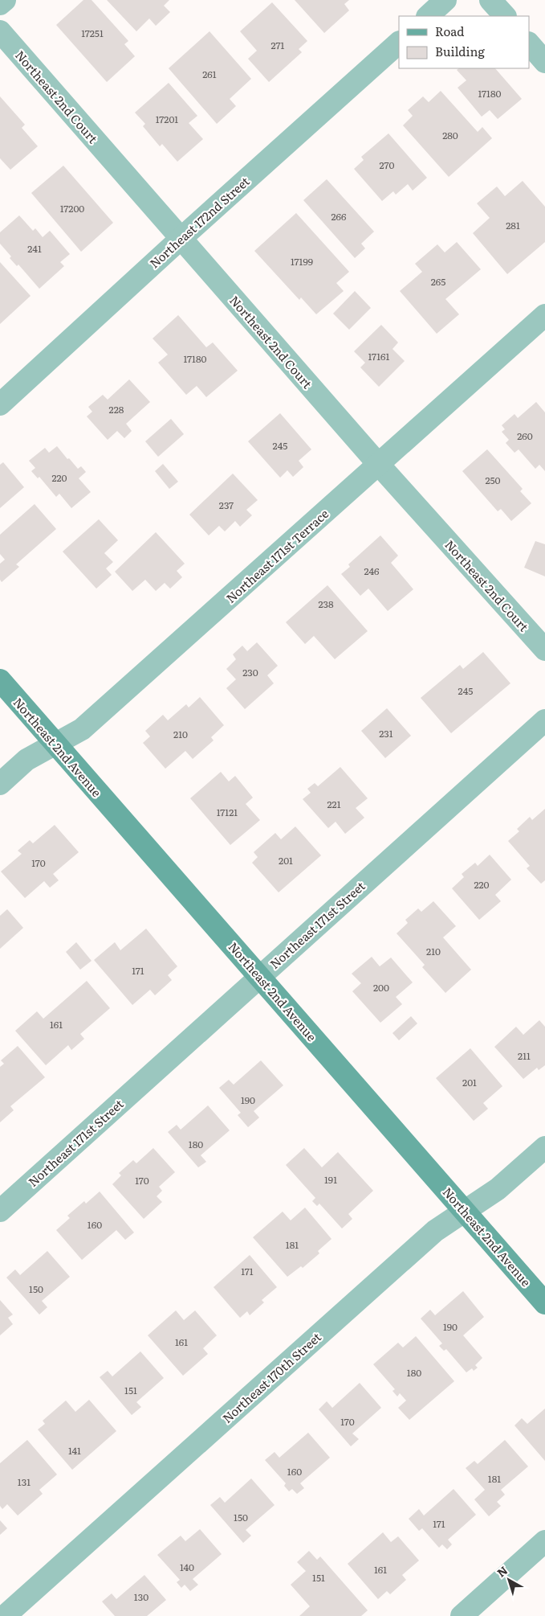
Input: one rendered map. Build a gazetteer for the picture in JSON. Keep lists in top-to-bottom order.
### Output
{
  "streets": {
    "street": [
      "Northeast 2nd Court",
      "Northeast 172nd Street",
      "Northeast 171st Terrace",
      "Northeast 2nd Avenue",
      "Northeast 171st Street",
      "Northeast 170th Street"
    ]
  },
  "crossings": [
    ["Northeast 2nd Court", "Northeast 172nd Street"],
    ["Northeast 2nd Court", "Northeast 171st Terrace"],
    ["Northeast 171st Terrace", "Northeast 2nd Avenue"],
    ["Northeast 2nd Avenue", "Northeast 171st Street"],
    ["Northeast 2nd Avenue", "Northeast 170th Street"]
  ],
  "house_numbers": [
    "17251",
    "271",
    "261",
    "17180",
    "17201",
    "280",
    "270",
    "17200",
    "266",
    "281",
    "241",
    "17199",
    "265",
    "17161",
    "17180",
    "228",
    "260",
    "245",
    "220",
    "250",
    "237",
    "246",
    "238",
    "230",
    "245",
    "231",
    "210",
    "221",
    "17121",
    "201",
    "170",
    "220",
    "210",
    "171",
    "200",
    "161",
    "211",
    "201",
    "190",
    "180",
    "191",
    "170",
    "160",
    "181",
    "171",
    "150",
    "190",
    "161",
    "180",
    "151",
    "170",
    "141",
    "160",
    "181",
    "131",
    "150",
    "171",
    "140",
    "161",
    "151",
    "130"
  ],
  "legend": ["Road", "Building"],
  "north": "top left"
}
